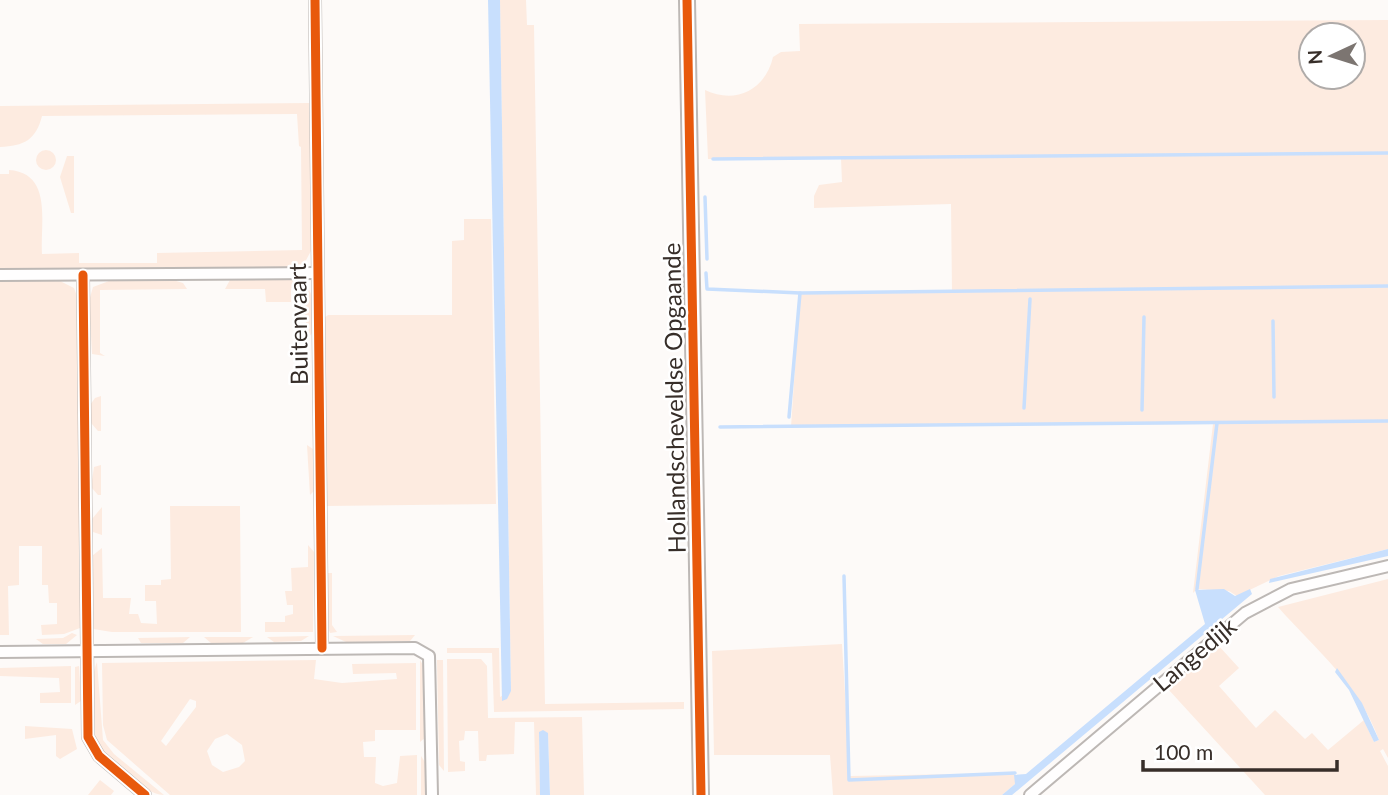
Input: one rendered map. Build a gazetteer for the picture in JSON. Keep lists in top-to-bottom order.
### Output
{
  "streets": {
    "street": ["Buitenvaart", "Hollandscheveldse Opgaande", "Langedijk"]
  },
  "scale_bar": "100 m",
  "north": "left"
}
